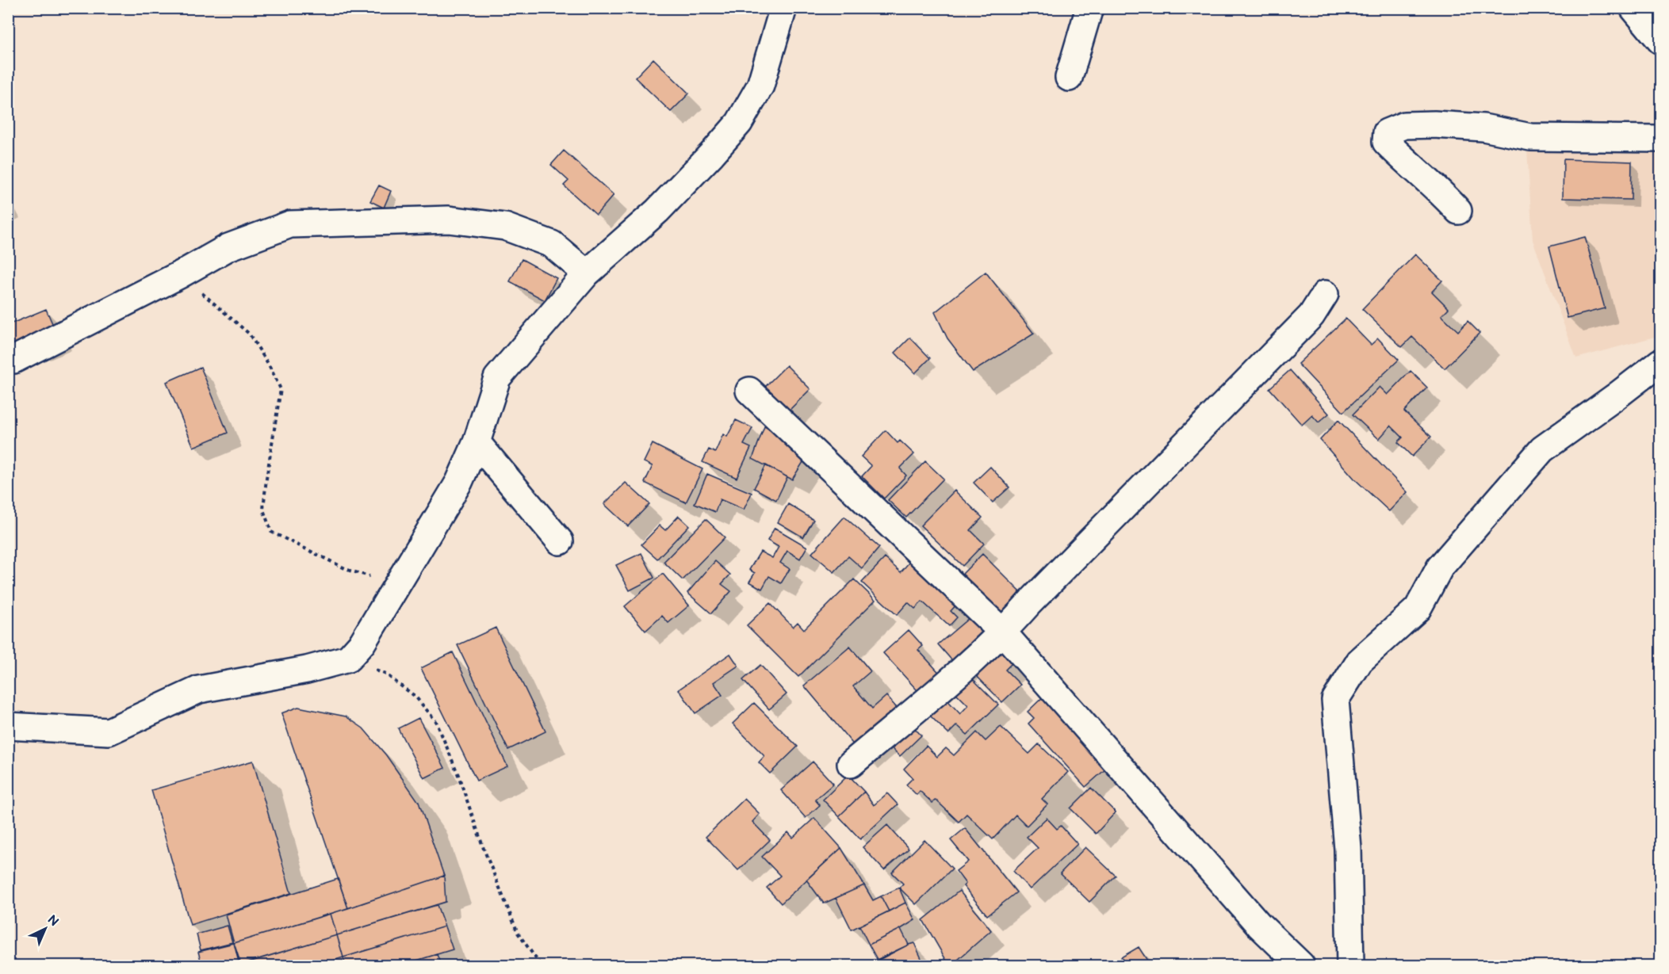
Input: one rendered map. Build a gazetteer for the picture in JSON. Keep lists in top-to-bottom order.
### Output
{
  "north": "top right"
}
